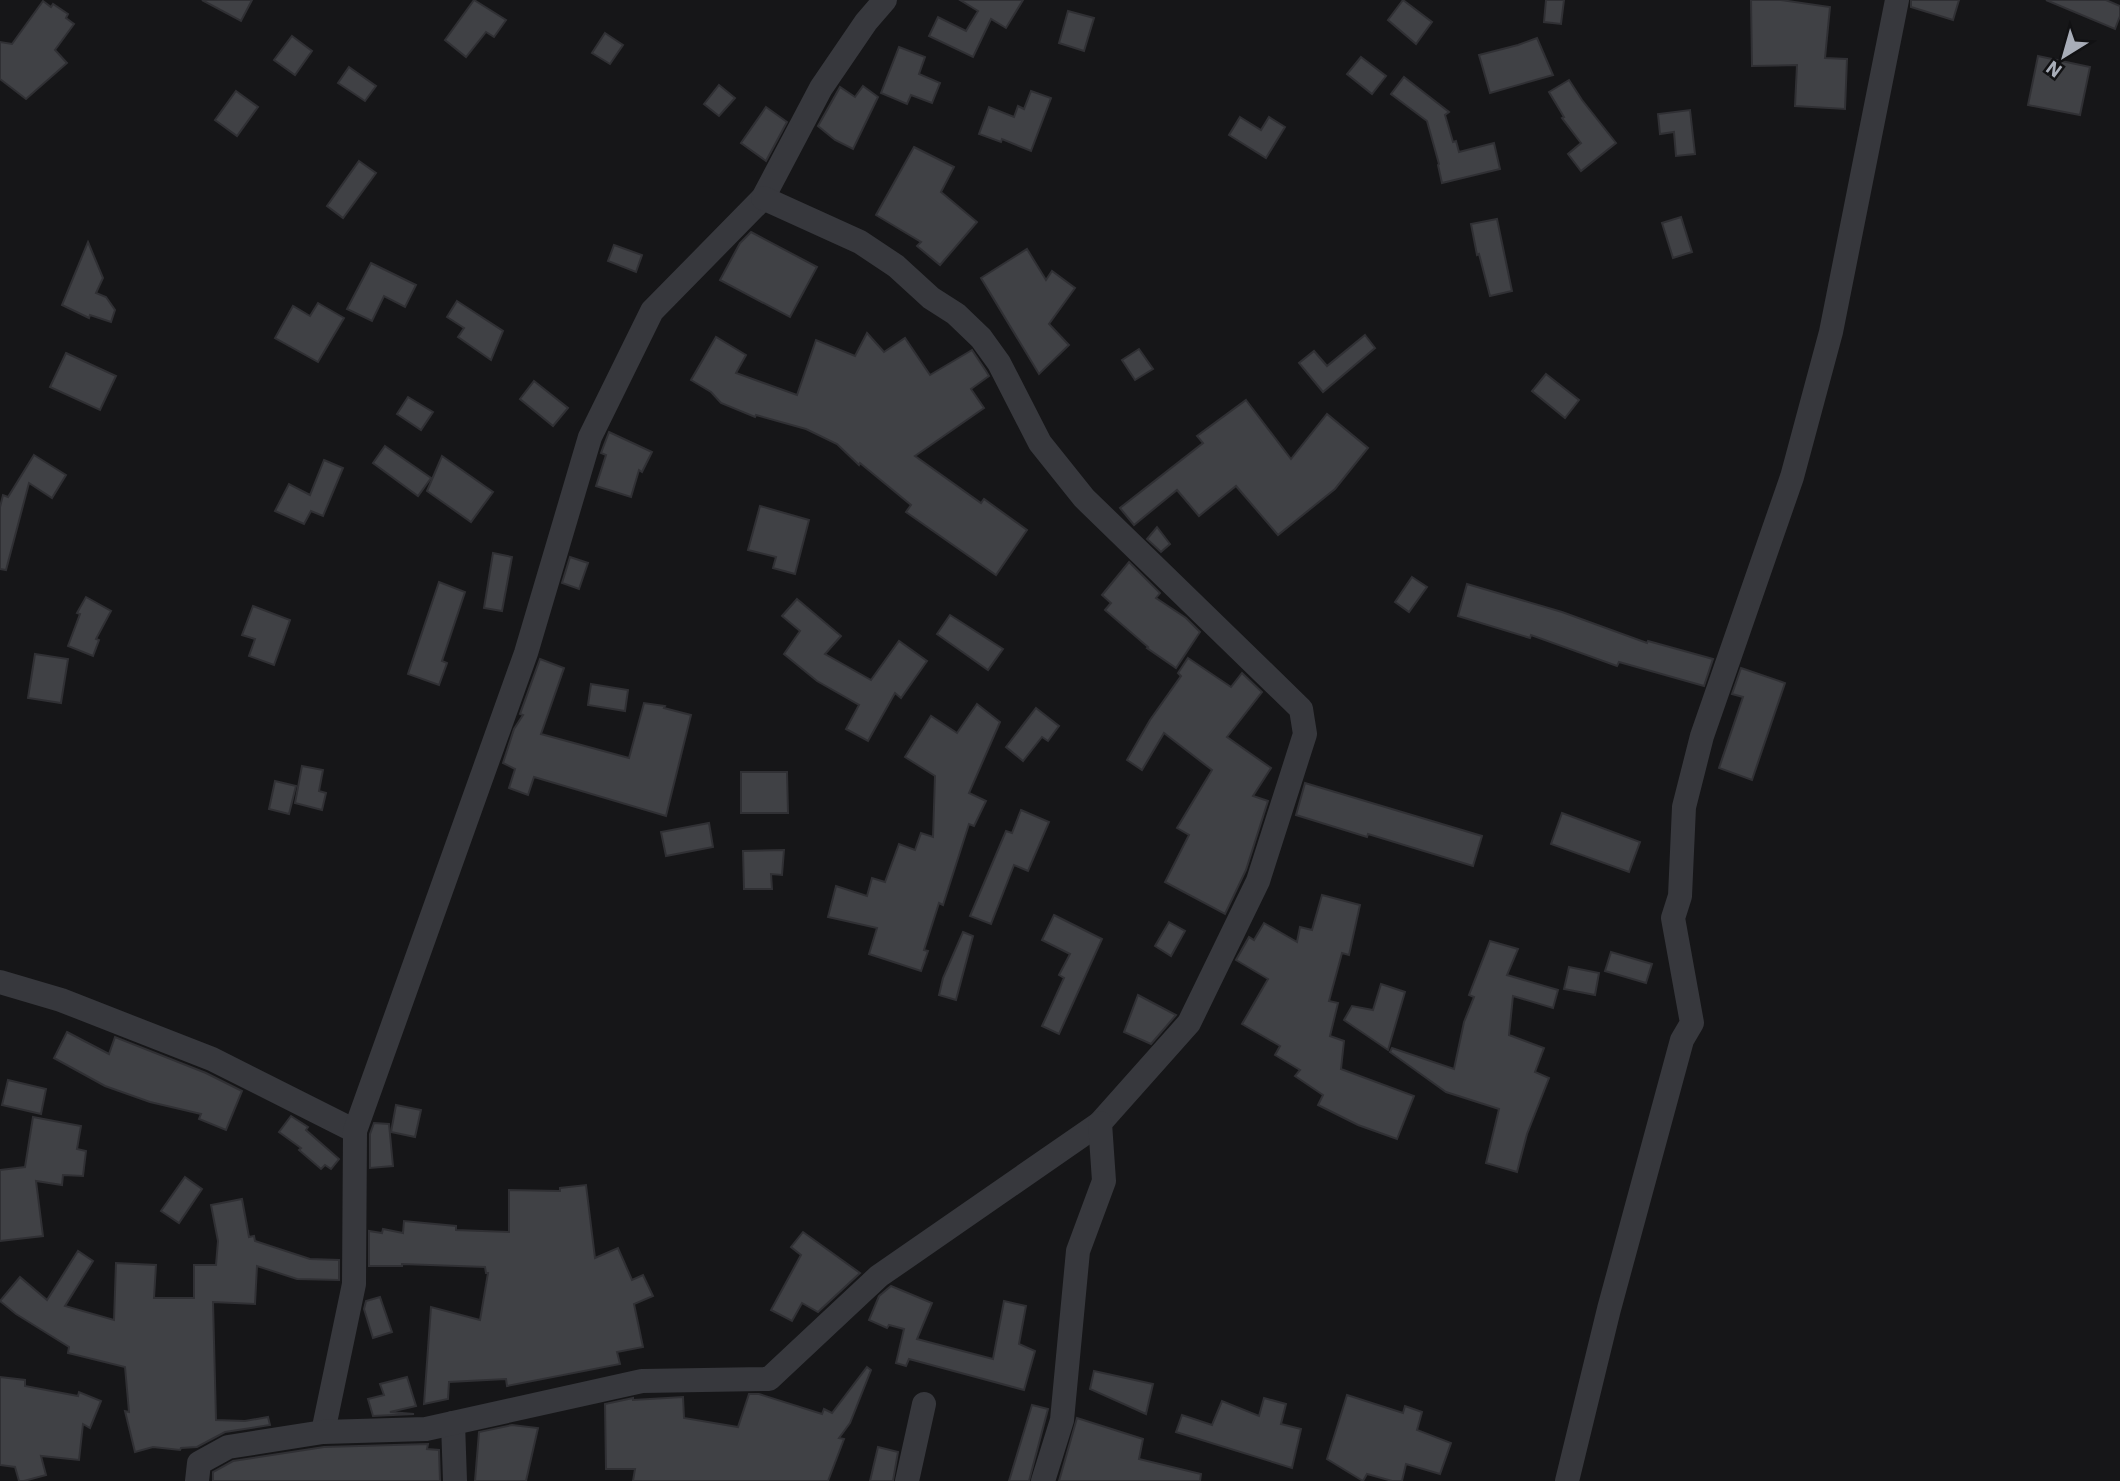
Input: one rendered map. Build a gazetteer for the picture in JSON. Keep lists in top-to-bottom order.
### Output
{
  "north": "bottom left"
}
